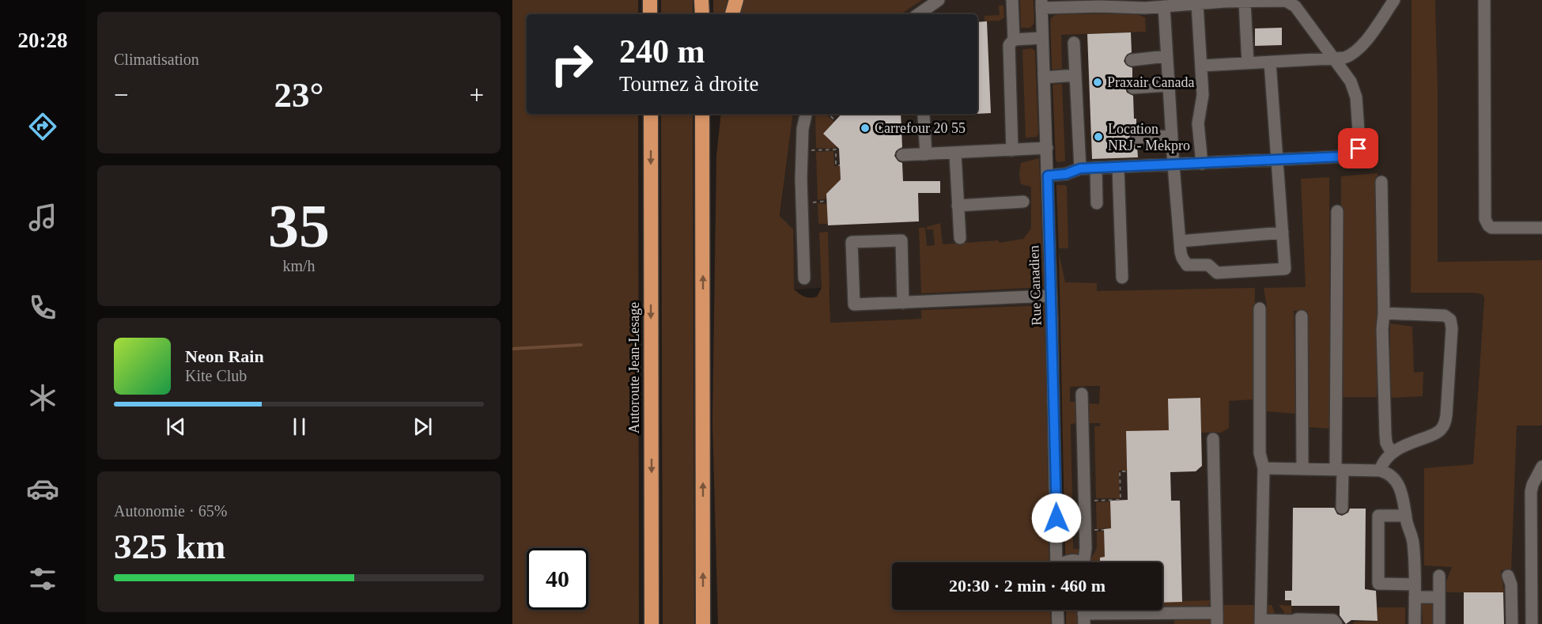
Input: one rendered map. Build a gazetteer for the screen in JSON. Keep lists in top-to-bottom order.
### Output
{
  "streets": {
    "highway": ["Autoroute Jean-Lesage"],
    "street": ["Rue Canadien"]
  },
  "places": ["Praxair Canada", "Carrefour 20 55", "Location NRJ - Mekpro"],
  "page": {
    "tabs": "20:28",
    "tile": [
      "Climatisation",
      ["35", "km/h"],
      ["Autonomie · 65%", "325 km"]
    ],
    "turn": ["240 m", "Tournez à droite"],
    "heat": ["−", "23°", "+"],
    "song": ["Neon Rain", "Kite Club"],
    "limit": "40",
    "trip": "20:30 · 2 min · 460 m"
  }
}
